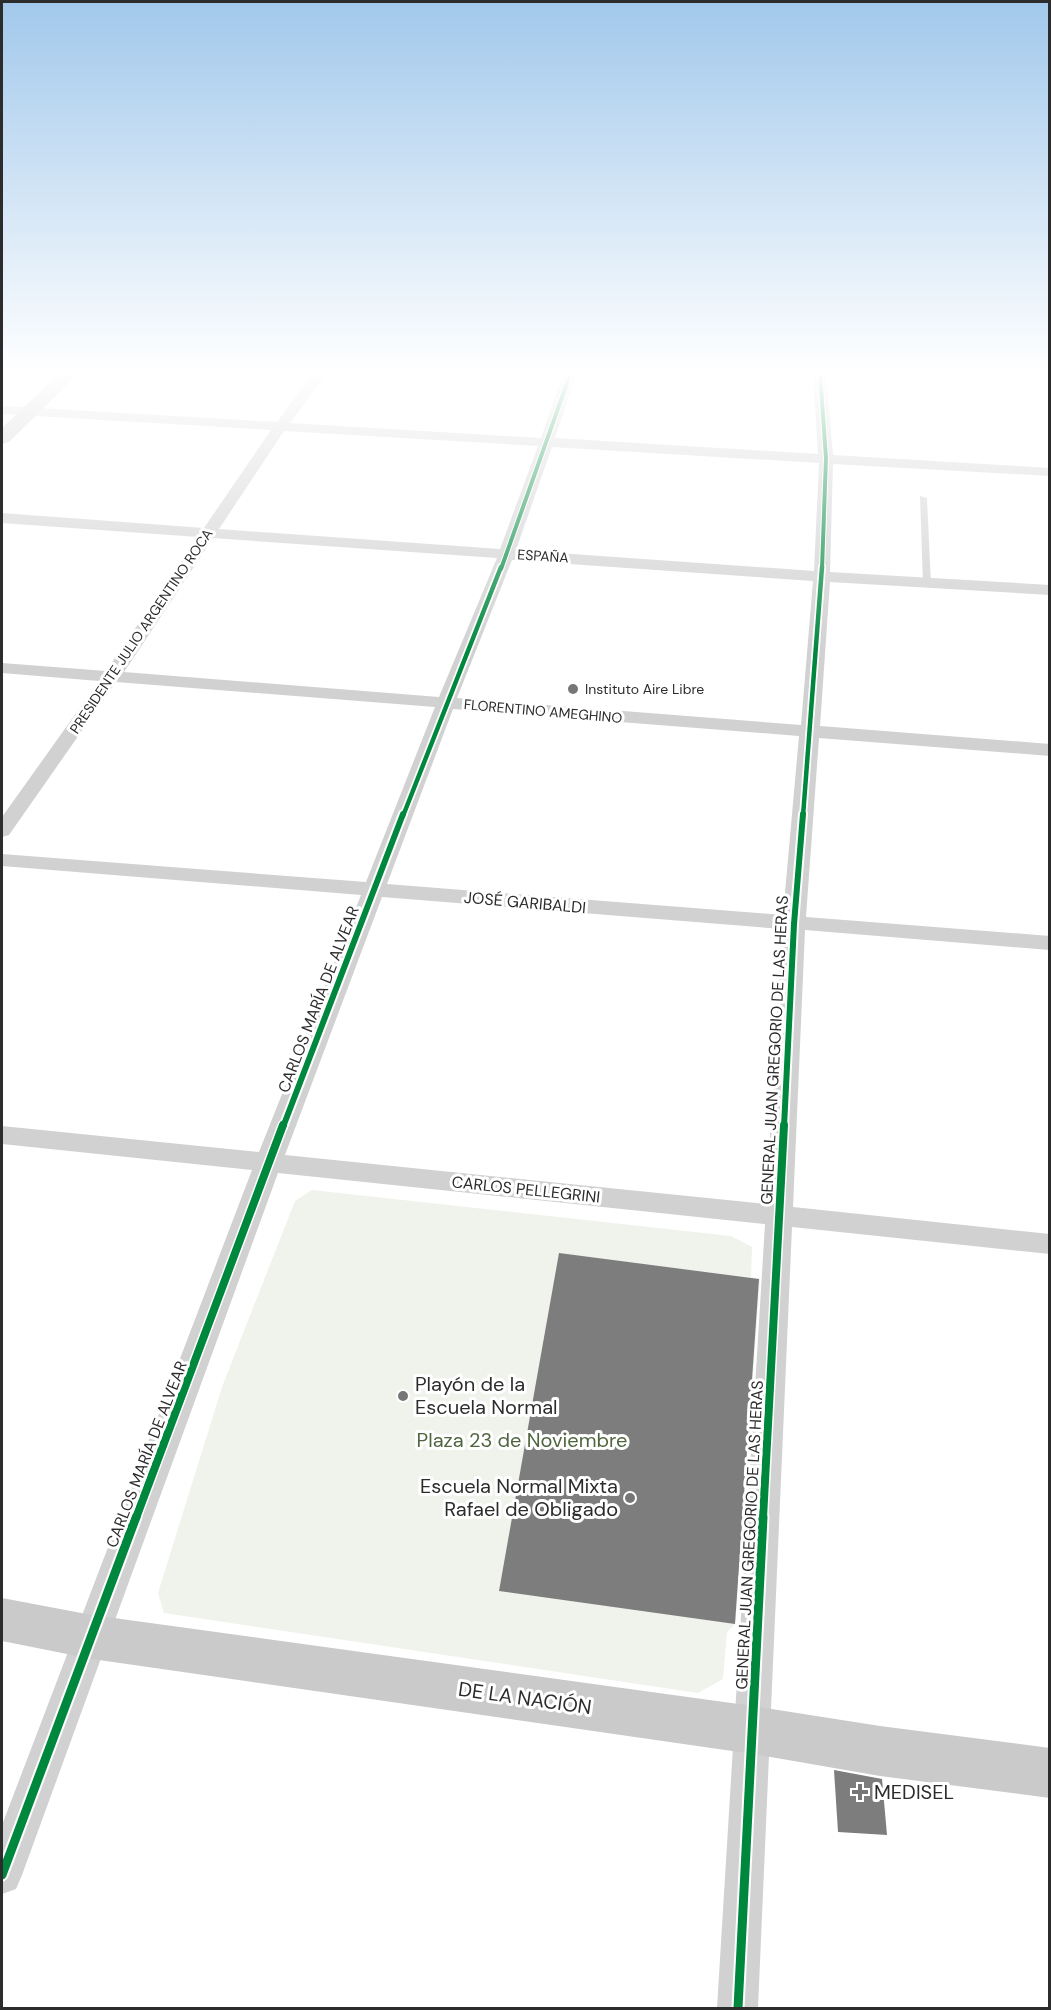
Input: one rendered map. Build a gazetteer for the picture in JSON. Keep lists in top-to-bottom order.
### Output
{
  "streets": {
    "street": [
      "ESPAÑA",
      "PRESIDENTE JULIO ARGENTINO ROCA",
      "FLORENTINO AMEGHINO",
      "JOSÉ GARIBALDI",
      "CARLOS MARÍA DE ALVEAR",
      "GENERAL JUAN GREGORIO DE LAS HERAS",
      "CARLOS PELLEGRINI",
      "DE LA NACIÓN"
    ]
  },
  "crossings": [
    ["ESPAÑA", "PRESIDENTE JULIO ARGENTINO ROCA"],
    ["ESPAÑA", "CARLOS MARÍA DE ALVEAR"],
    ["ESPAÑA", "GENERAL JUAN GREGORIO DE LAS HERAS"],
    ["PRESIDENTE JULIO ARGENTINO ROCA", "FLORENTINO AMEGHINO"],
    ["FLORENTINO AMEGHINO", "CARLOS MARÍA DE ALVEAR"],
    ["FLORENTINO AMEGHINO", "GENERAL JUAN GREGORIO DE LAS HERAS"],
    ["JOSÉ GARIBALDI", "CARLOS MARÍA DE ALVEAR"],
    ["JOSÉ GARIBALDI", "GENERAL JUAN GREGORIO DE LAS HERAS"],
    ["CARLOS MARÍA DE ALVEAR", "CARLOS PELLEGRINI"],
    ["CARLOS MARÍA DE ALVEAR", "DE LA NACIÓN"],
    ["GENERAL JUAN GREGORIO DE LAS HERAS", "CARLOS PELLEGRINI"],
    ["GENERAL JUAN GREGORIO DE LAS HERAS", "DE LA NACIÓN"]
  ],
  "parks": ["Plaza 23 de Noviembre"],
  "places": {
    "other": ["Instituto Aire Libre", "Playón de la Escuela Normal", "Escuela Normal Mixta Rafael de Obligado"],
    "health": ["MEDISEL"]
  }
}
